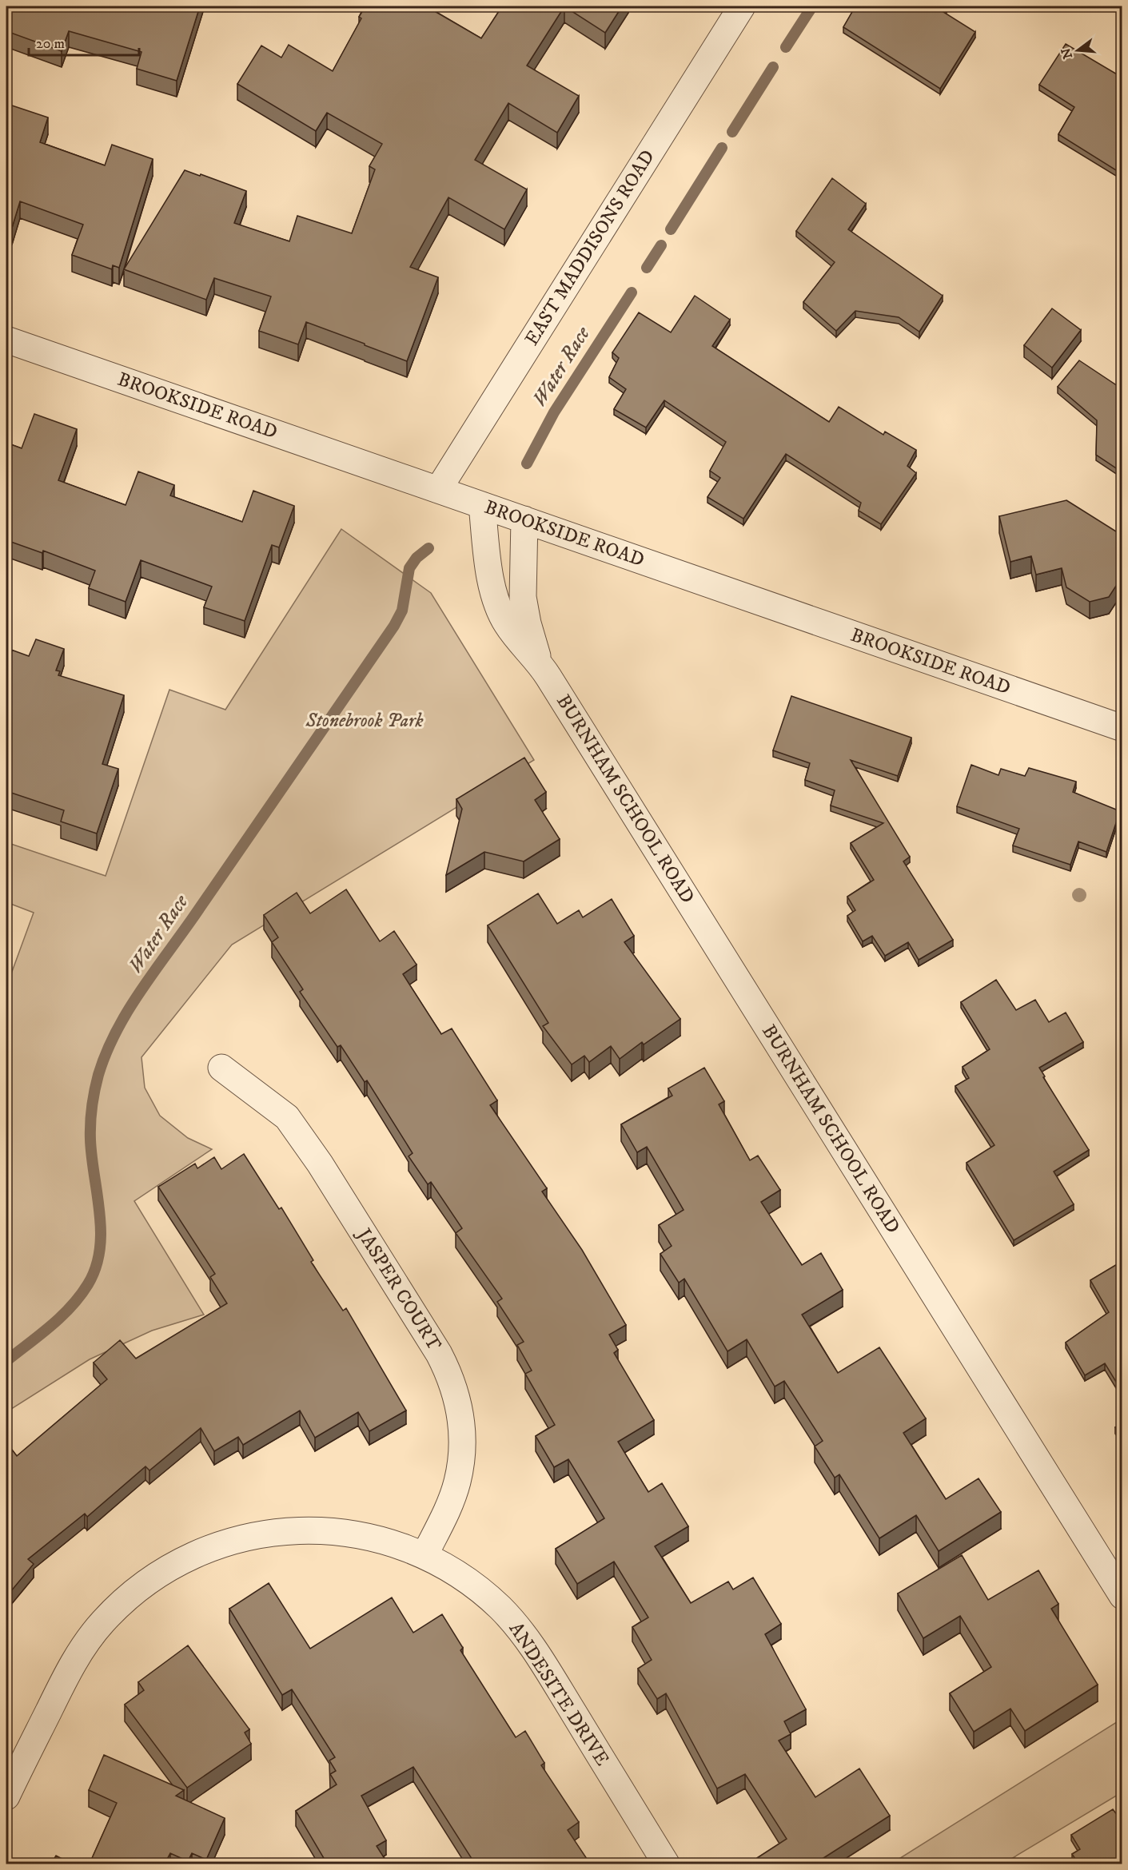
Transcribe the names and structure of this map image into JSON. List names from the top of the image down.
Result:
{
  "streets": {
    "street": [
      "EAST MADDISONS ROAD",
      "BROOKSIDE ROAD",
      "BURNHAM SCHOOL ROAD",
      "JASPER COURT",
      "ANDESITE DRIVE"
    ]
  },
  "crossings": [
    ["EAST MADDISONS ROAD", "BROOKSIDE ROAD"],
    ["BROOKSIDE ROAD", "BURNHAM SCHOOL ROAD"],
    ["JASPER COURT", "ANDESITE DRIVE"]
  ],
  "water": ["Water Race"],
  "parks": ["Stonebrook Park"],
  "scale_bar": "20 m",
  "north": "left"
}
